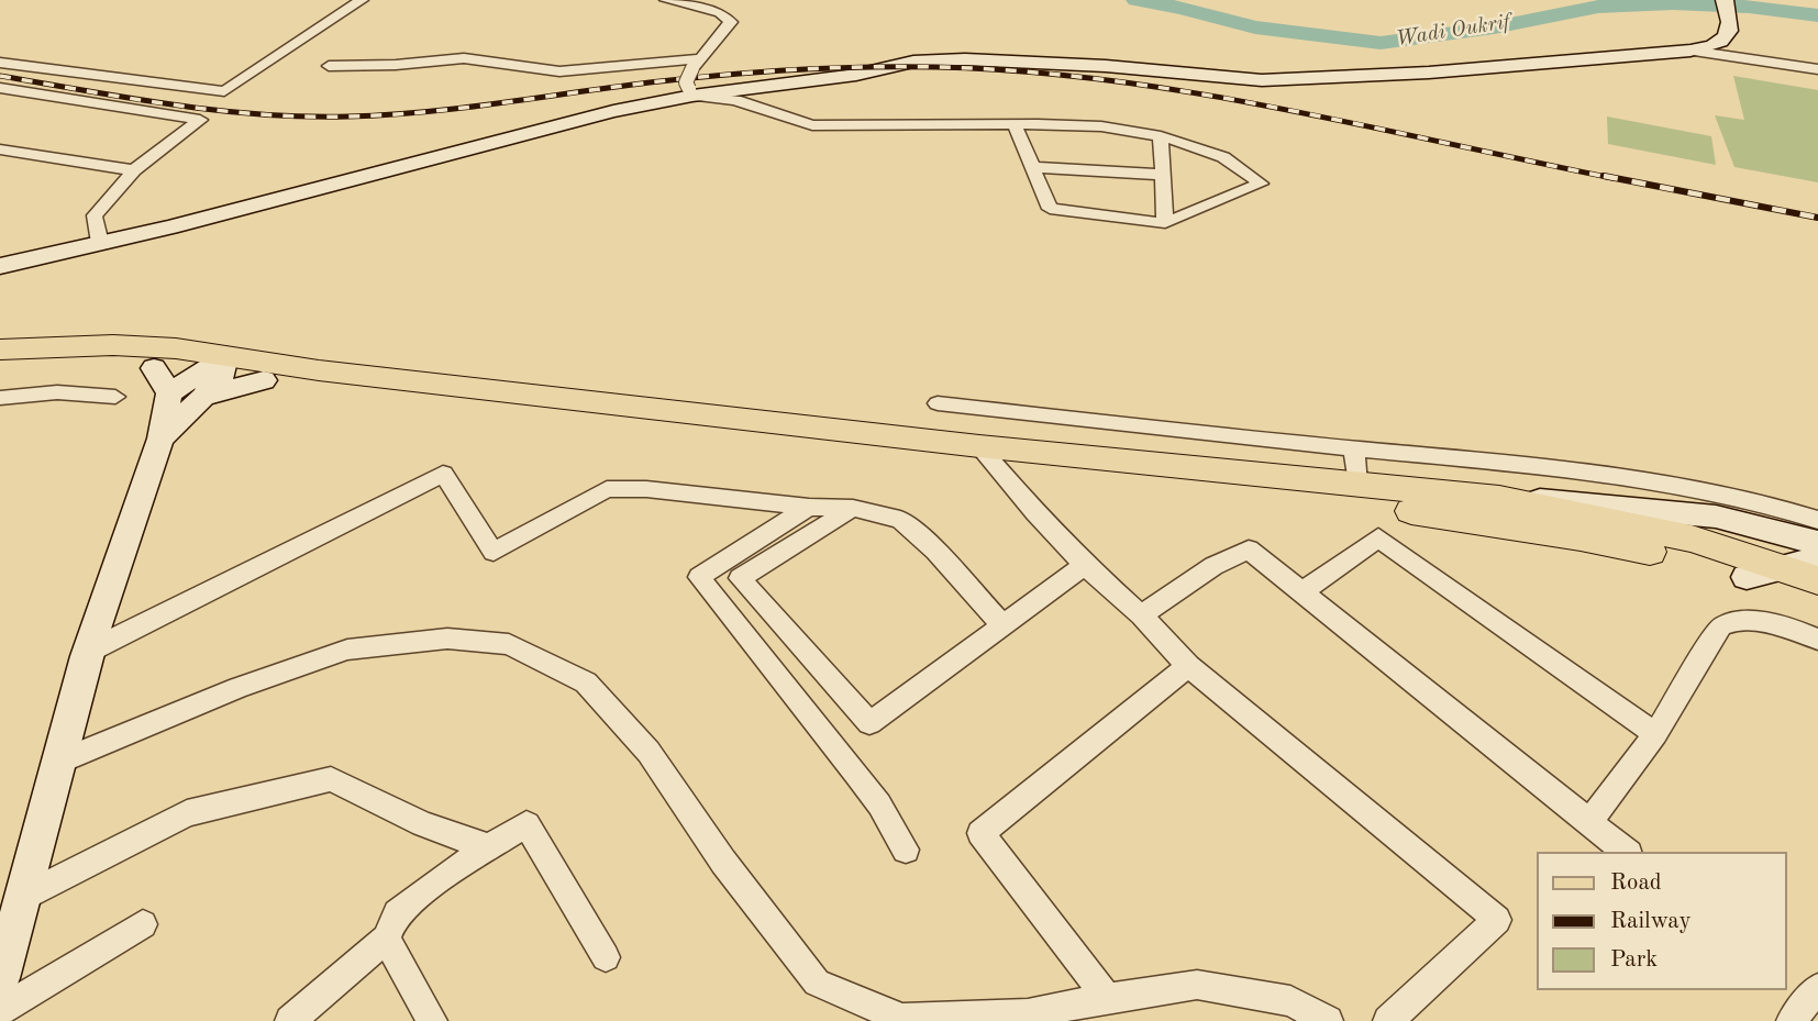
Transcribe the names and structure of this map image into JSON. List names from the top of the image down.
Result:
{
  "water": ["Wadi Oukrif"],
  "legend": ["Road", "Railway", "Park"]
}
